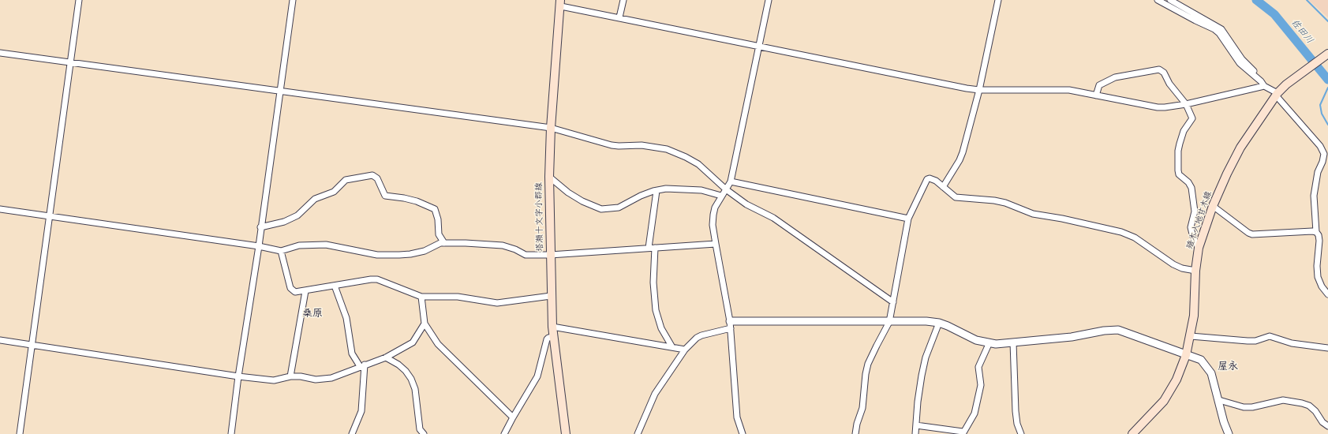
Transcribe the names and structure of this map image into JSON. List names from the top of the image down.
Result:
{
  "streets": {
    "main road": ["塔瀬十文字小郡線", "殖木入地甘木線"]
  },
  "districts": ["桑原", "屋永"],
  "water": ["佐田川"]
}
